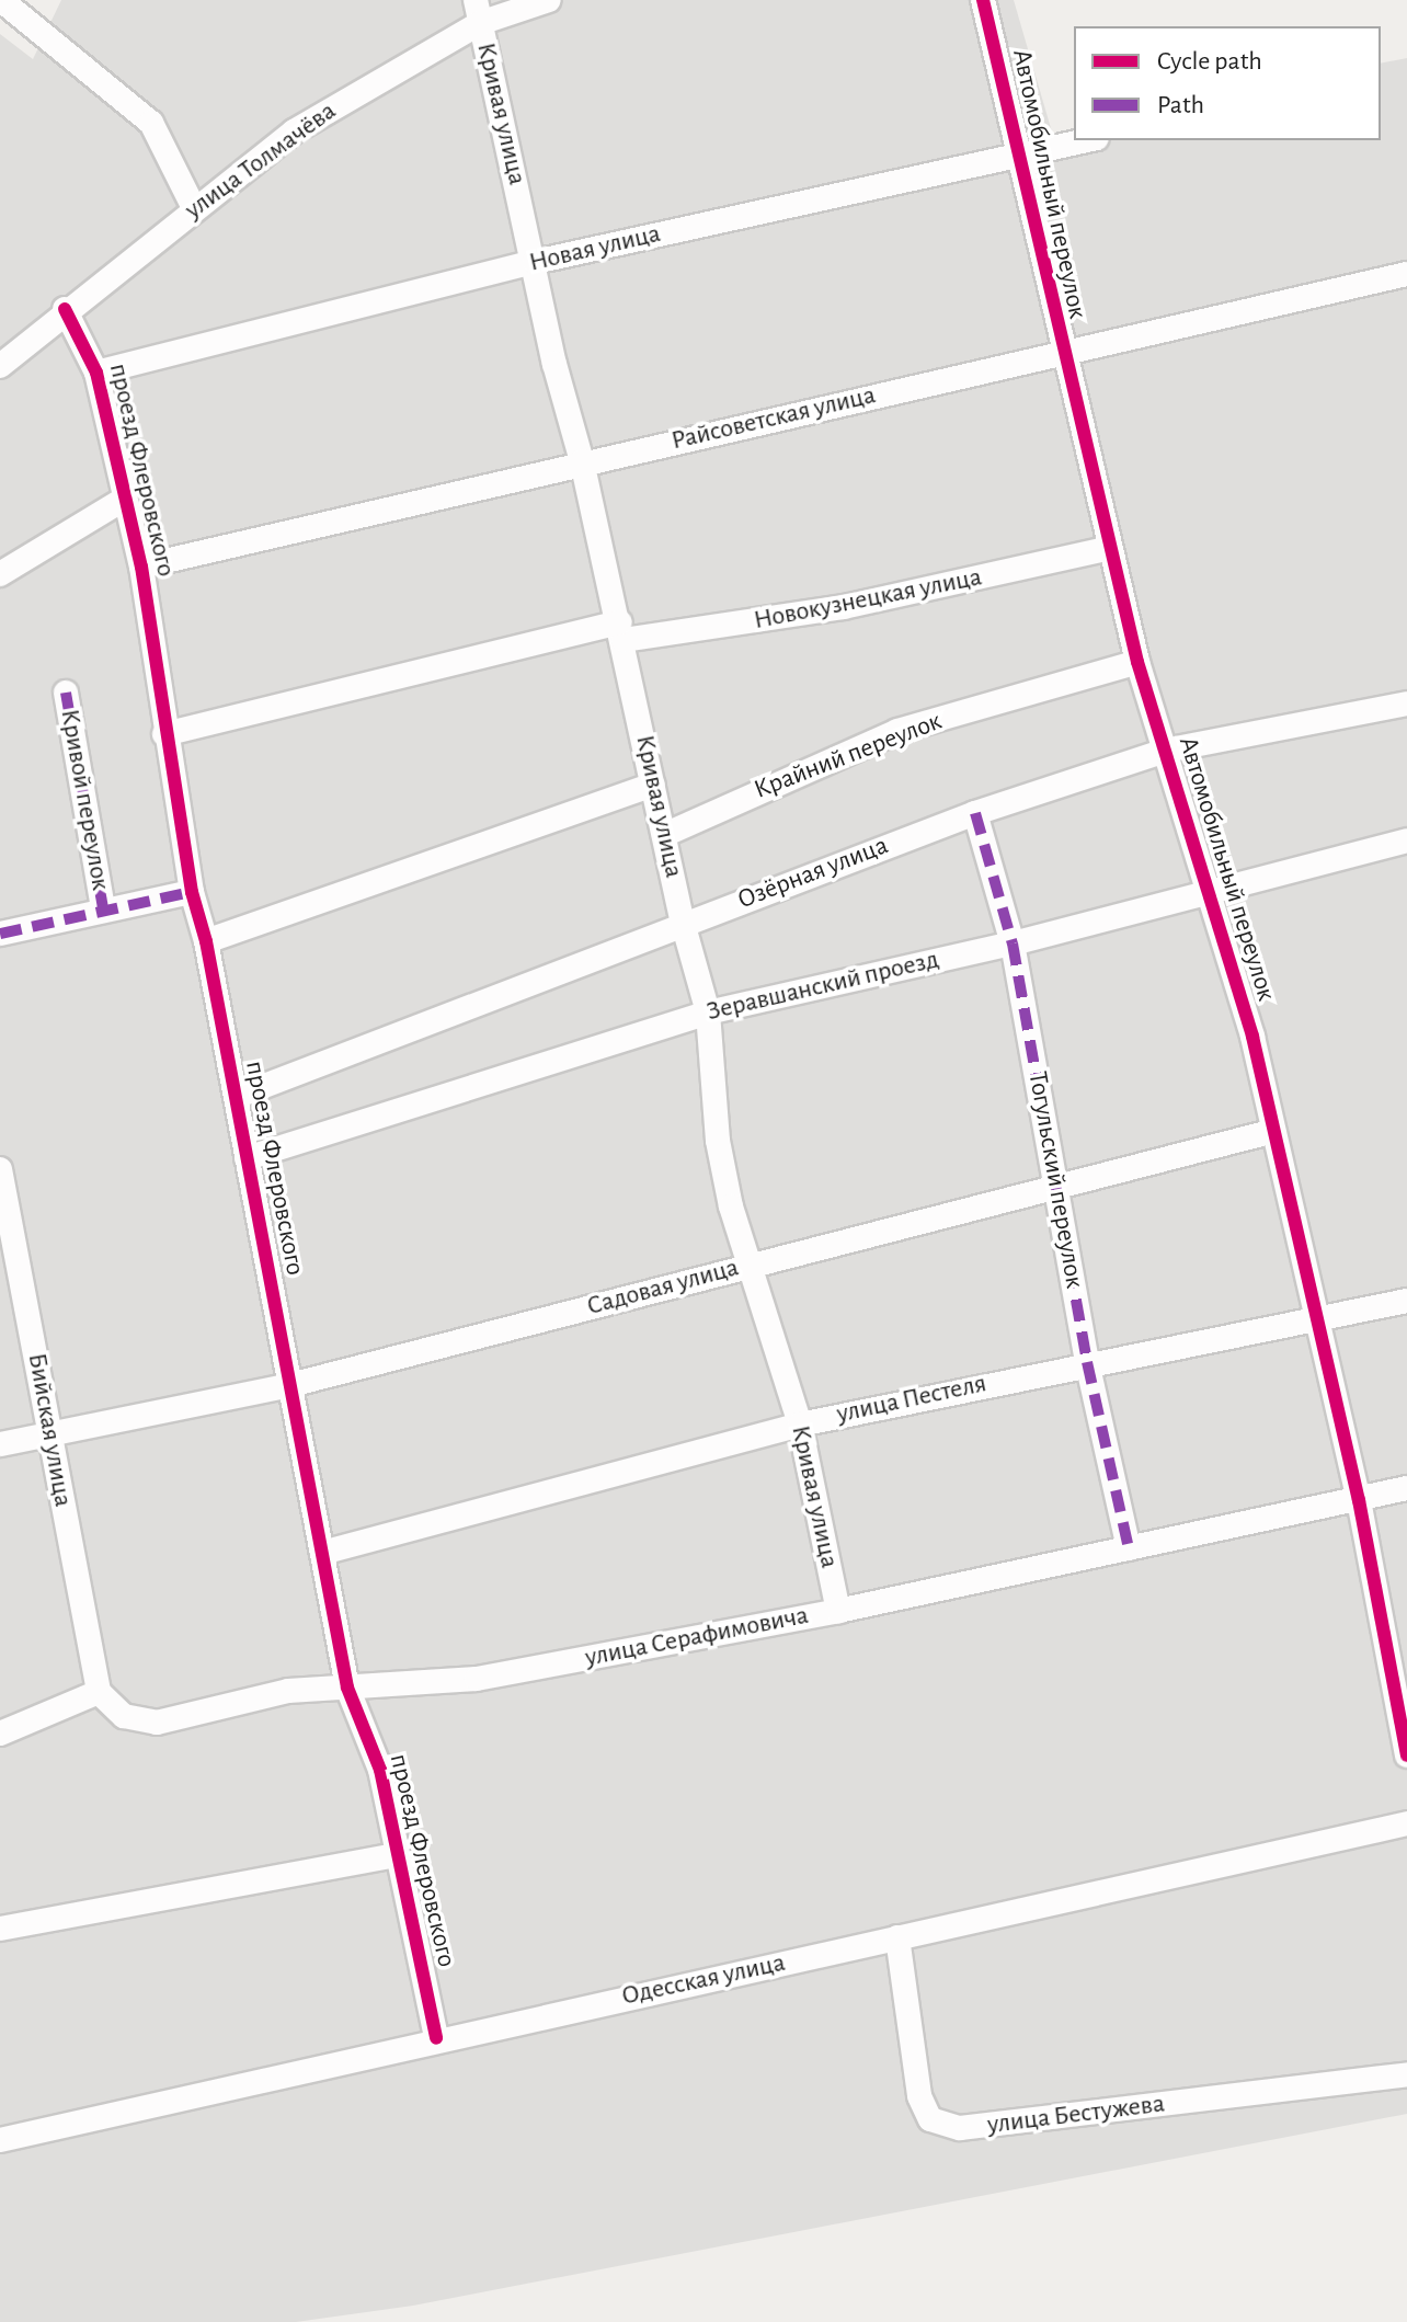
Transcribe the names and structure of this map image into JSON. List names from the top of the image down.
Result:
{
  "streets": {
    "street": [
      "Кривая улица",
      "улица Толмачёва",
      "Автомобильный переулок",
      "Новая улица",
      "Райсоветская улица",
      "проезд Флеровского",
      "Новокузнецкая улица",
      "Крайний переулок",
      "Кривой переулок",
      "Озёрная улица",
      "Зеравшанский проезд",
      "Тогульский переулок",
      "Садовая улица",
      "улица Пестеля",
      "Бийская улица",
      "улица Серафимовича",
      "Одесская улица",
      "улица Бестужева"
    ]
  },
  "crossings": [
    ["Кривая улица", "улица Толмачёва"],
    ["Кривая улица", "Новая улица"],
    ["Кривая улица", "Райсоветская улица"],
    ["Кривая улица", "Новокузнецкая улица"],
    ["Кривая улица", "Крайний переулок"],
    ["Кривая улица", "Озёрная улица"],
    ["Кривая улица", "Зеравшанский проезд"],
    ["Кривая улица", "Садовая улица"],
    ["Кривая улица", "улица Пестеля"],
    ["Кривая улица", "улица Серафимовича"],
    ["улица Толмачёва", "проезд Флеровского"],
    ["Автомобильный переулок", "Новая улица"],
    ["Автомобильный переулок", "Райсоветская улица"],
    ["Автомобильный переулок", "Новокузнецкая улица"],
    ["Автомобильный переулок", "Крайний переулок"],
    ["Автомобильный переулок", "Озёрная улица"],
    ["Автомобильный переулок", "Зеравшанский проезд"],
    ["Автомобильный переулок", "Садовая улица"],
    ["Автомобильный переулок", "улица Пестеля"],
    ["Автомобильный переулок", "улица Серафимовича"],
    ["Новая улица", "проезд Флеровского"],
    ["Райсоветская улица", "проезд Флеровского"],
    ["проезд Флеровского", "Новокузнецкая улица"],
    ["проезд Флеровского", "Озёрная улица"],
    ["проезд Флеровского", "Зеравшанский проезд"],
    ["проезд Флеровского", "Садовая улица"],
    ["проезд Флеровского", "улица Пестеля"],
    ["проезд Флеровского", "улица Серафимовича"],
    ["проезд Флеровского", "Одесская улица"],
    ["Озёрная улица", "Тогульский переулок"],
    ["Зеравшанский проезд", "Тогульский переулок"],
    ["Тогульский переулок", "Садовая улица"],
    ["Тогульский переулок", "улица Пестеля"],
    ["Тогульский переулок", "улица Серафимовича"],
    ["Садовая улица", "Бийская улица"],
    ["Бийская улица", "улица Серафимовича"],
    ["Одесская улица", "улица Бестужева"]
  ],
  "legend": ["Cycle path", "Path"]
}
